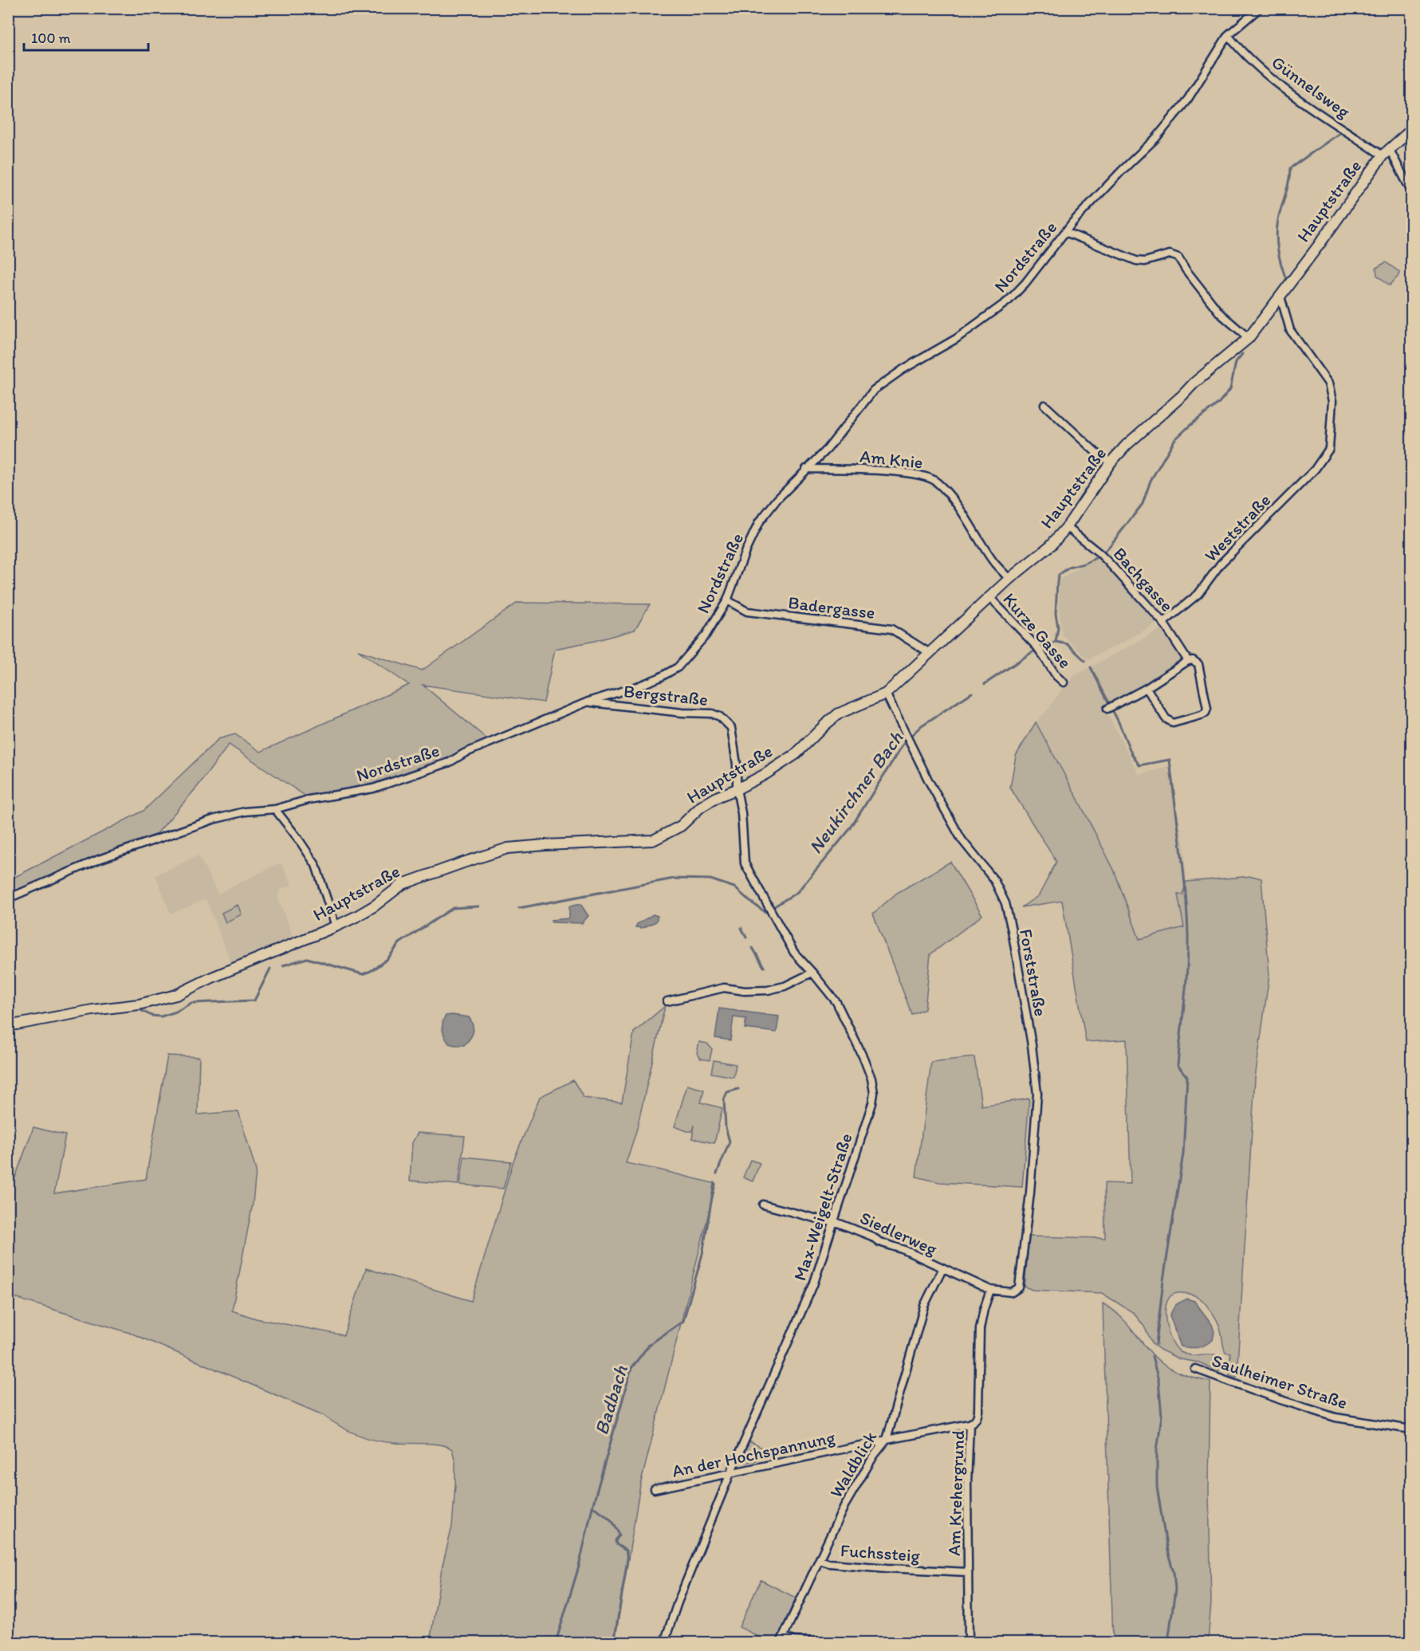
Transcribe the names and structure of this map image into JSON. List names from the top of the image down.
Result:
{
  "streets": {
    "street": [
      "Günnelsweg",
      "Hauptstraße",
      "Nordstraße",
      "Am Knie",
      "Weststraße",
      "Bachgasse",
      "Badergasse",
      "Kurze Gasse",
      "Bergstraße",
      "Forststraße",
      "Max-Weigelt-Straße",
      "Siedlerweg",
      "Saulheimer Straße",
      "An der Hochspannung",
      "Waldblick",
      "Am Krehergrund",
      "Fuchssteig"
    ]
  },
  "crossings": [
    ["Günnelsweg", "Hauptstraße"],
    ["Günnelsweg", "Nordstraße"],
    ["Hauptstraße", "Am Knie"],
    ["Hauptstraße", "Weststraße"],
    ["Hauptstraße", "Bachgasse"],
    ["Hauptstraße", "Badergasse"],
    ["Hauptstraße", "Kurze Gasse"],
    ["Hauptstraße", "Bergstraße"],
    ["Hauptstraße", "Forststraße"],
    ["Hauptstraße", "Max-Weigelt-Straße"],
    ["Nordstraße", "Am Knie"],
    ["Nordstraße", "Badergasse"],
    ["Nordstraße", "Bergstraße"],
    ["Weststraße", "Bachgasse"],
    ["Bergstraße", "Max-Weigelt-Straße"],
    ["Forststraße", "Siedlerweg"],
    ["Max-Weigelt-Straße", "Siedlerweg"],
    ["Max-Weigelt-Straße", "An der Hochspannung"],
    ["Siedlerweg", "Waldblick"],
    ["Siedlerweg", "Am Krehergrund"],
    ["An der Hochspannung", "Waldblick"],
    ["An der Hochspannung", "Am Krehergrund"],
    ["Waldblick", "Fuchssteig"],
    ["Am Krehergrund", "Fuchssteig"]
  ],
  "water": ["Neukirchner Bach", "Badbach"],
  "scale_bar": "100 m"
}
